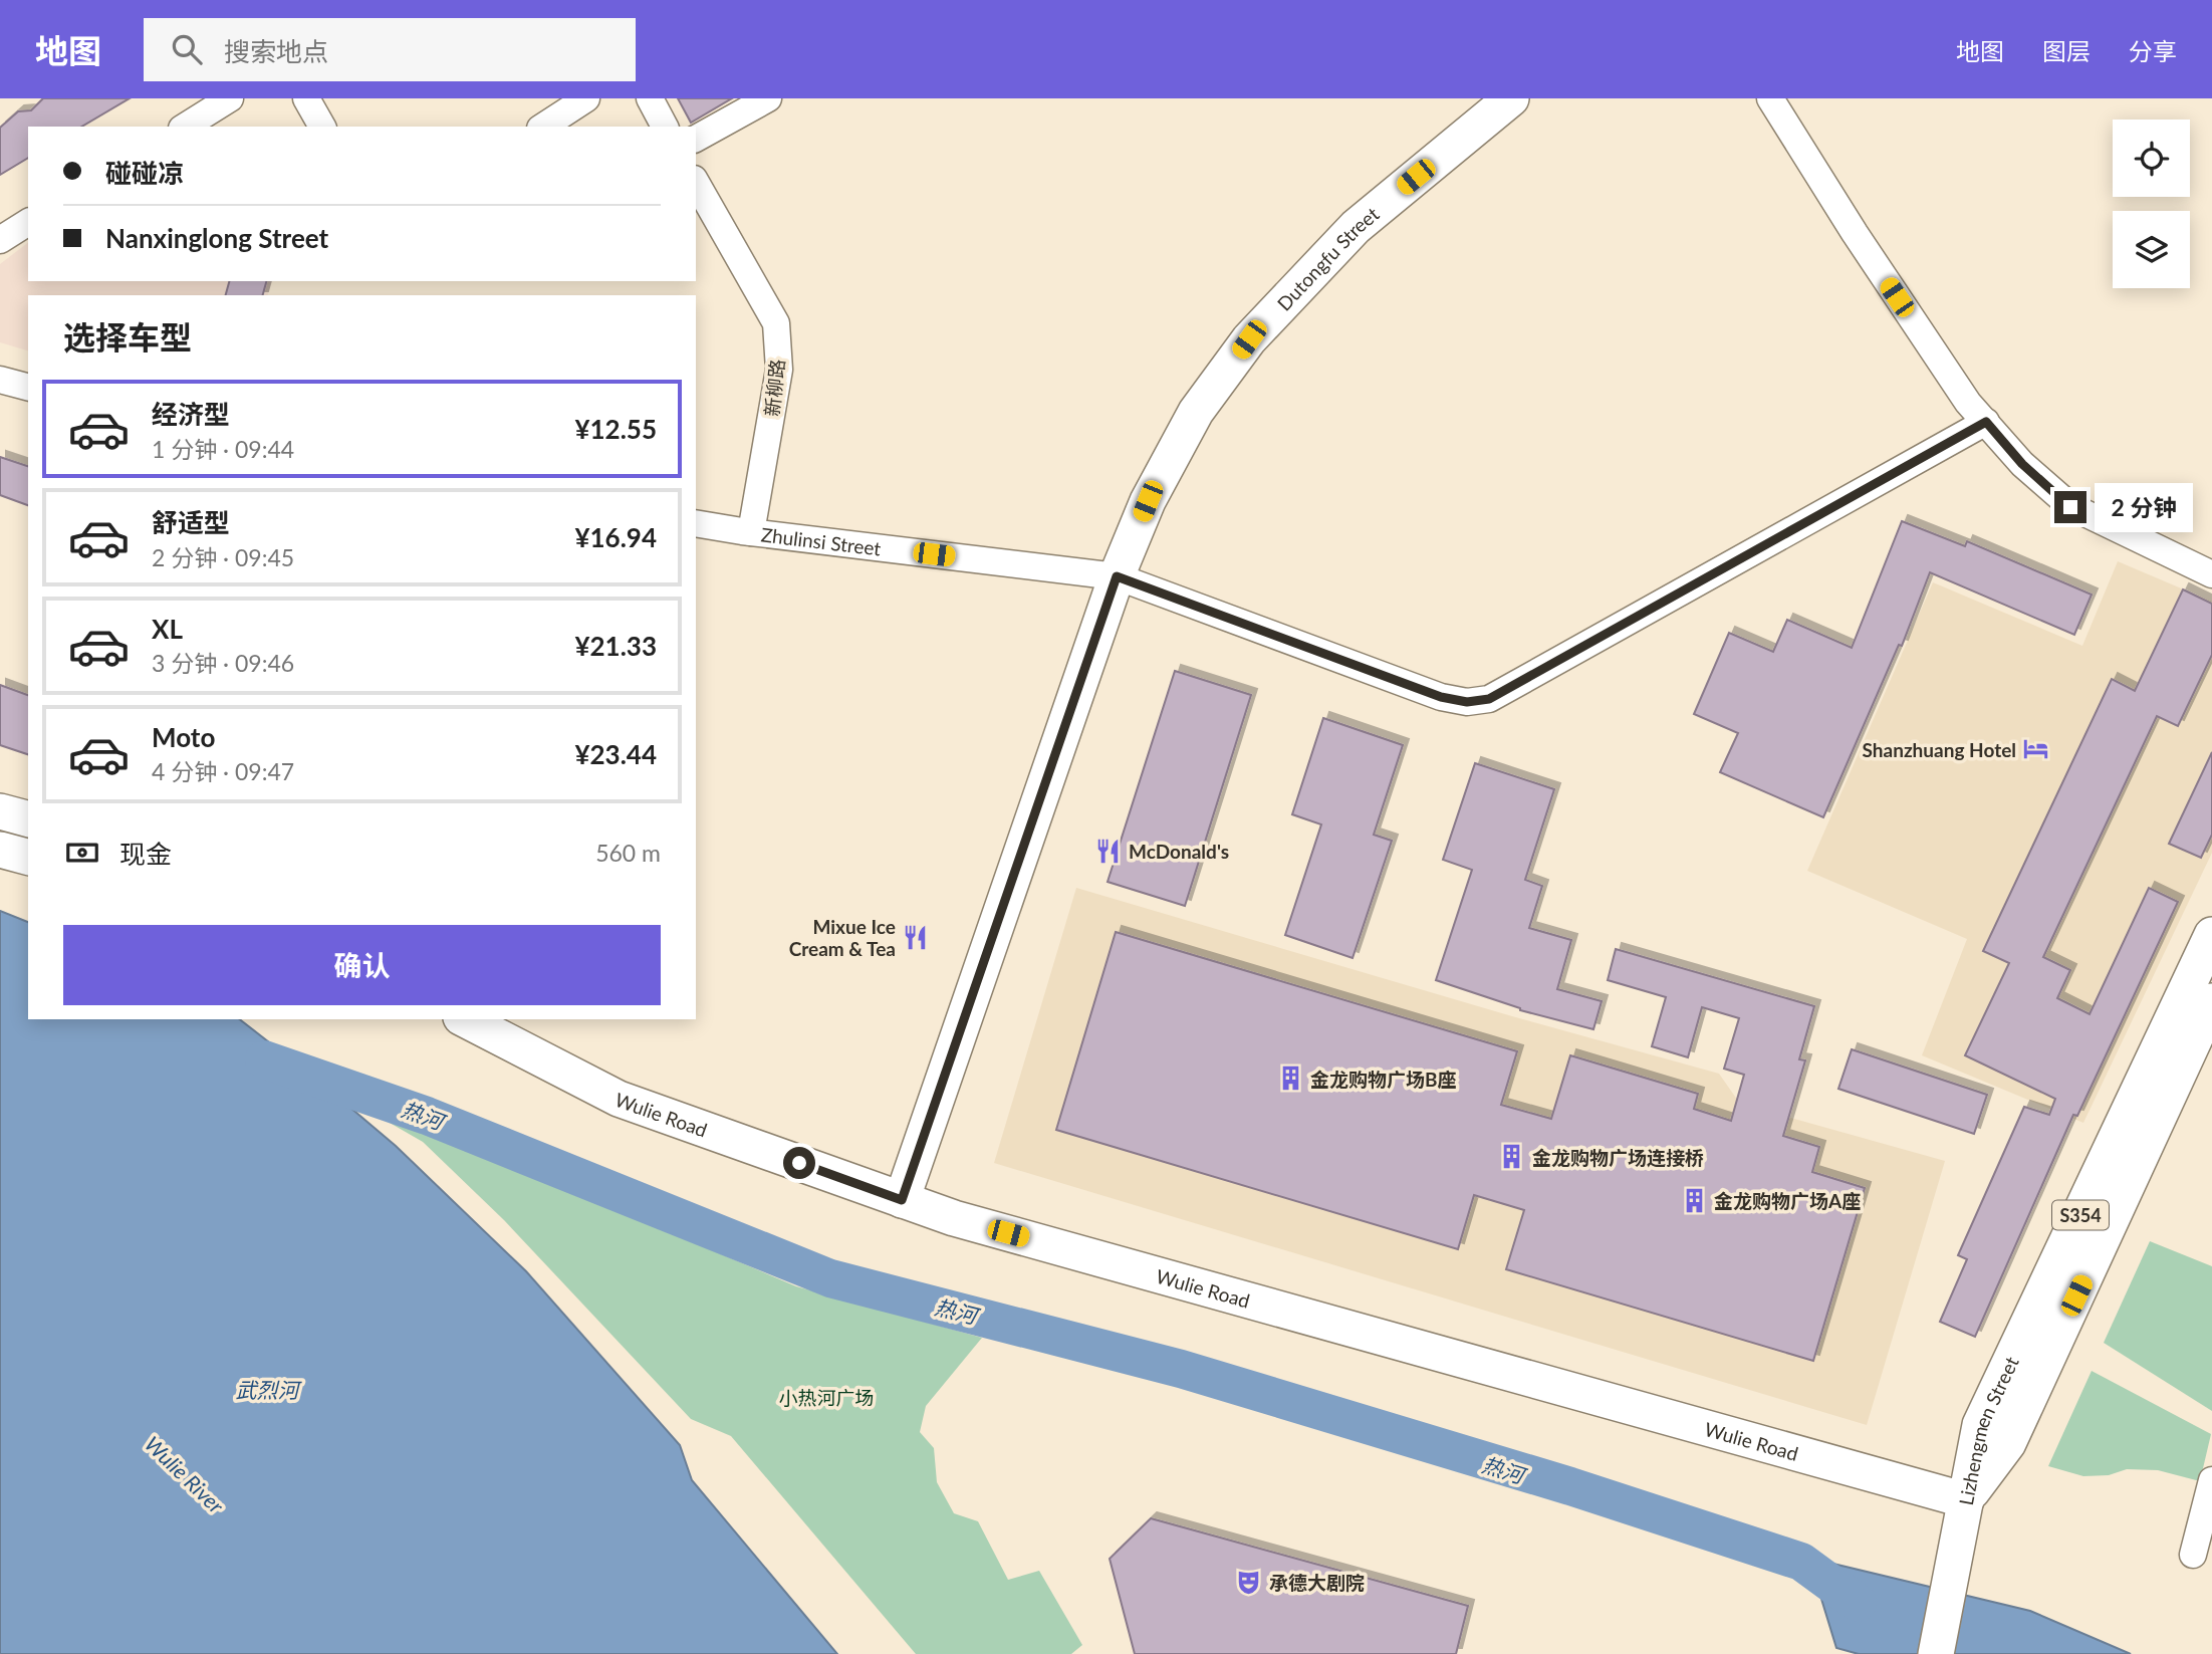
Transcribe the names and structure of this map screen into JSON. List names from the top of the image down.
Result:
{
  "streets": {
    "main road": [
      "Dutongfu Street",
      "Wulie Road",
      "S354",
      "Lizhengmen Street"
    ],
    "street": ["新柳路", "Zhulinsi Street"]
  },
  "crossings": [
    ["Dutongfu Street", "Zhulinsi Street"],
    ["Dutongfu Street", "Wulie Road"],
    ["新柳路", "Zhulinsi Street"],
    ["Wulie Road", "Lizhengmen Street"]
  ],
  "water": ["热河", "武烈河", "Wulie River"],
  "parks": ["小热河广场"],
  "places": {
    "hotel": ["Shanzhuang Hotel"],
    "restaurant": ["McDonald's", "Mixue Ice Cream & Tea"],
    "building": ["金龙购物广场B座", "金龙购物广场连接桥", "金龙购物广场A座"],
    "theatre": ["承德大剧院"]
  },
  "page": {
    "header": "地图",
    "search": "搜索地点",
    "nav": ["地图", "图层", "分享"],
    "banner": ["碰碰凉", "Nanxinglong Street"],
    "heading": "选择车型",
    "list": [
      {
        "name": "经济型",
        "note": "1 分钟 · 09:44",
        "value": "¥12.55"
      },
      {
        "name": "舒适型",
        "note": "2 分钟 · 09:45",
        "value": "¥16.94"
      },
      {
        "name": "XL",
        "note": "3 分钟 · 09:46",
        "value": "¥21.33"
      },
      {
        "name": "Moto",
        "note": "4 分钟 · 09:47",
        "value": "¥23.44"
      }
    ],
    "bubble": "2 分钟",
    "pay": ["现金", "560 m"],
    "buttons": "确认"
  }
}
